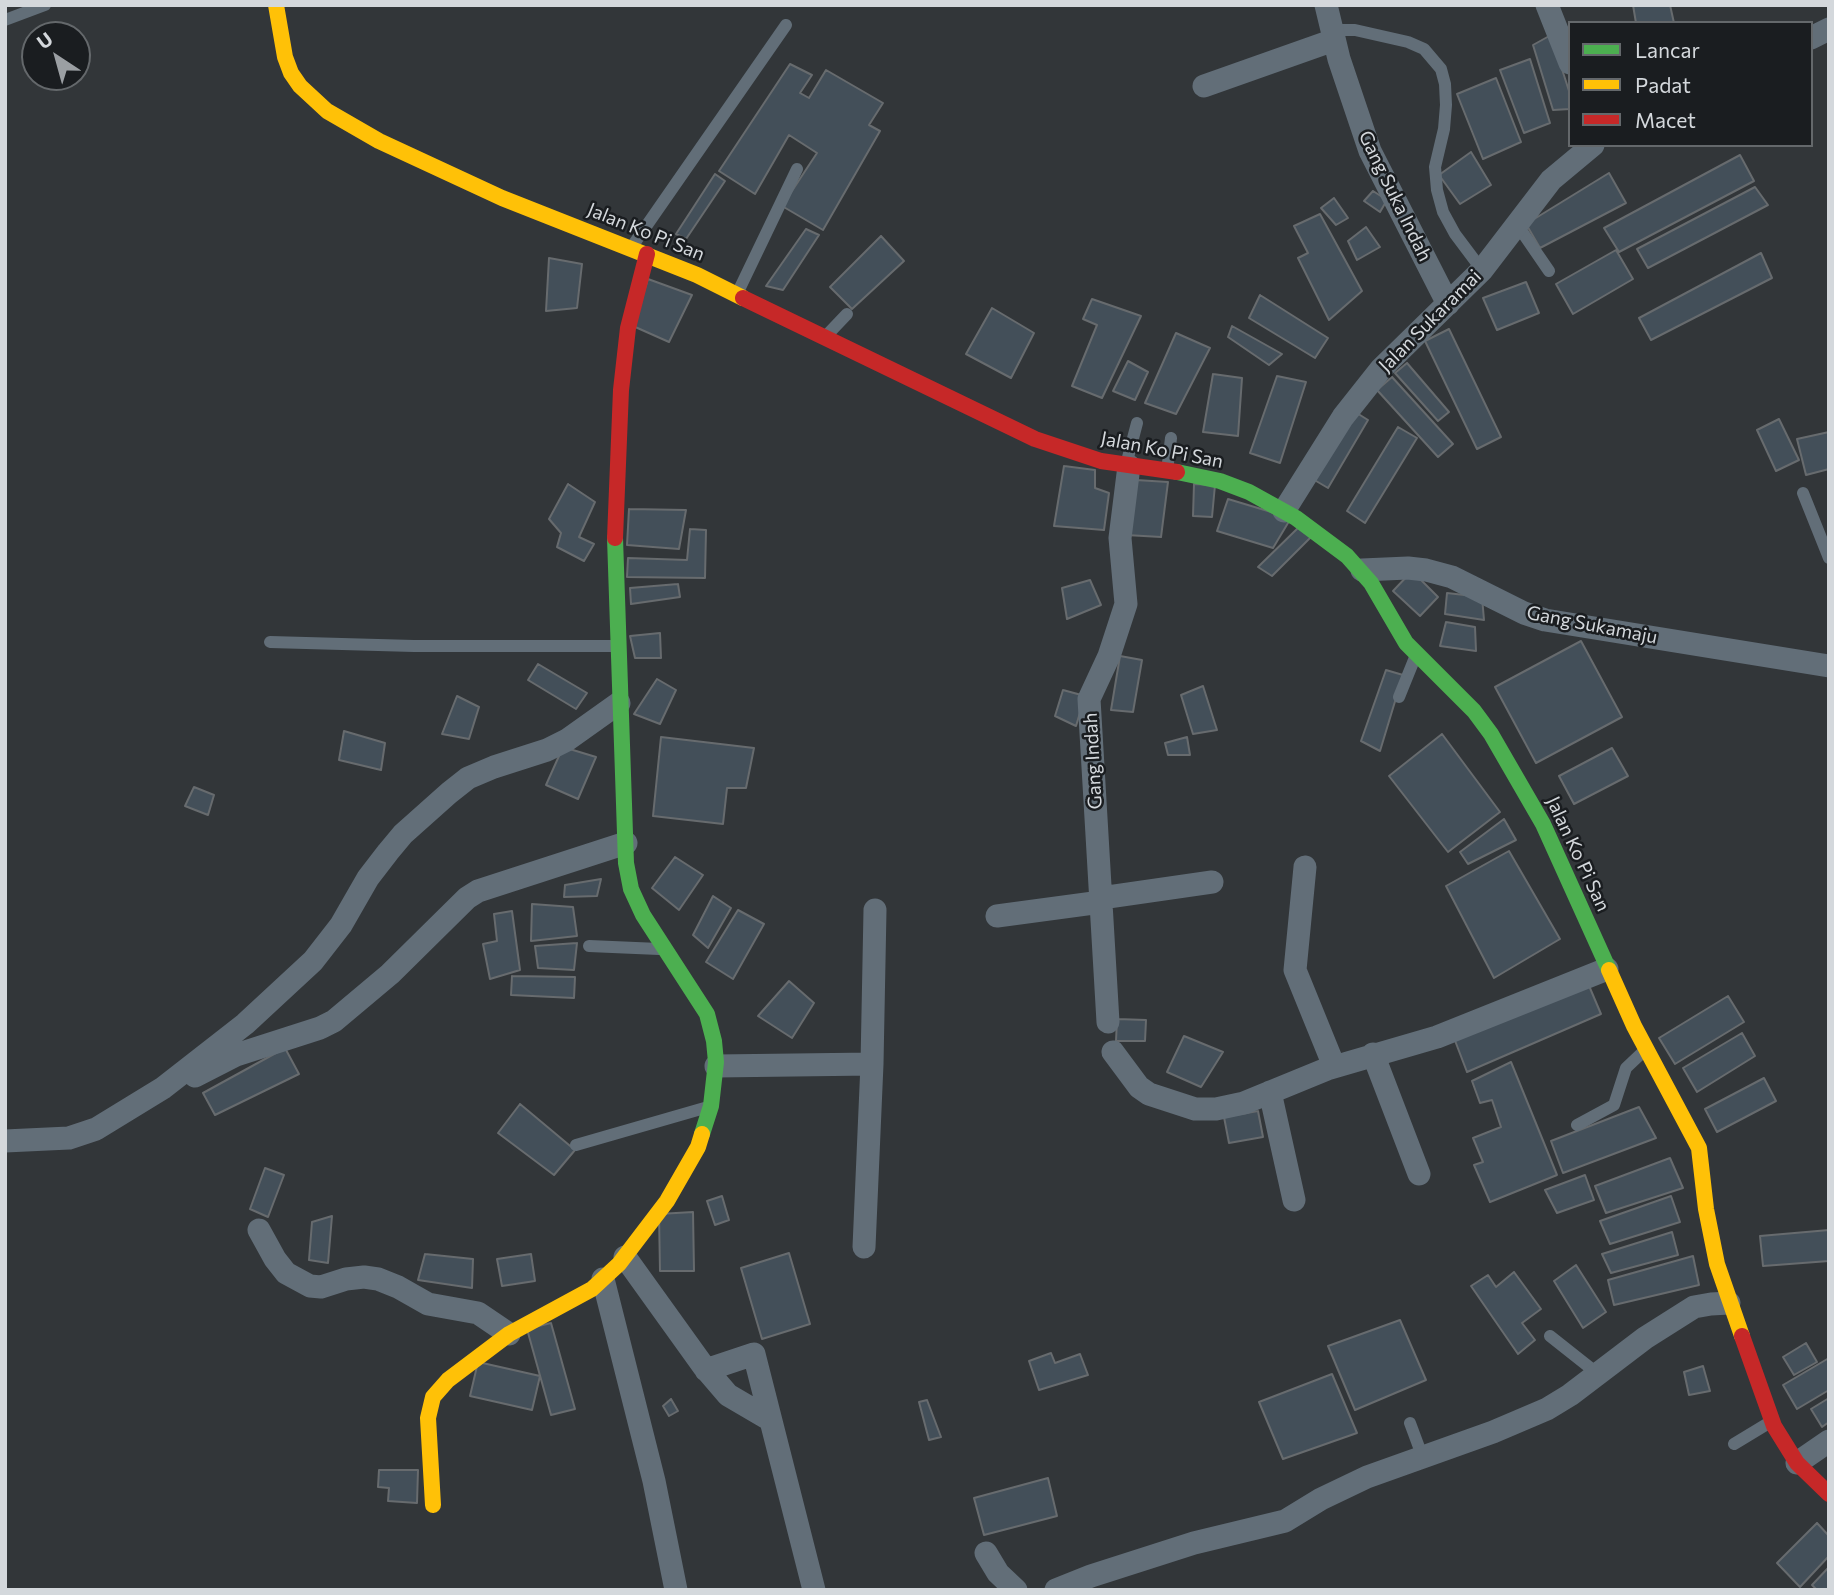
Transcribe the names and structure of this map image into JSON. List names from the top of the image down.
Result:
{
  "streets": {
    "street": [
      "Gang Suka Indah",
      "Jalan Ko Pi San",
      "Jalan Sukaramai",
      "Gang Sukamaju",
      "Gang Indah"
    ]
  },
  "crossings": [
    ["Gang Suka Indah", "Jalan Sukaramai"],
    ["Jalan Ko Pi San", "Jalan Sukaramai"],
    ["Jalan Ko Pi San", "Gang Sukamaju"],
    ["Jalan Ko Pi San", "Gang Indah"]
  ],
  "legend": ["Lancar", "Padat", "Macet"],
  "north": "top left"
}
